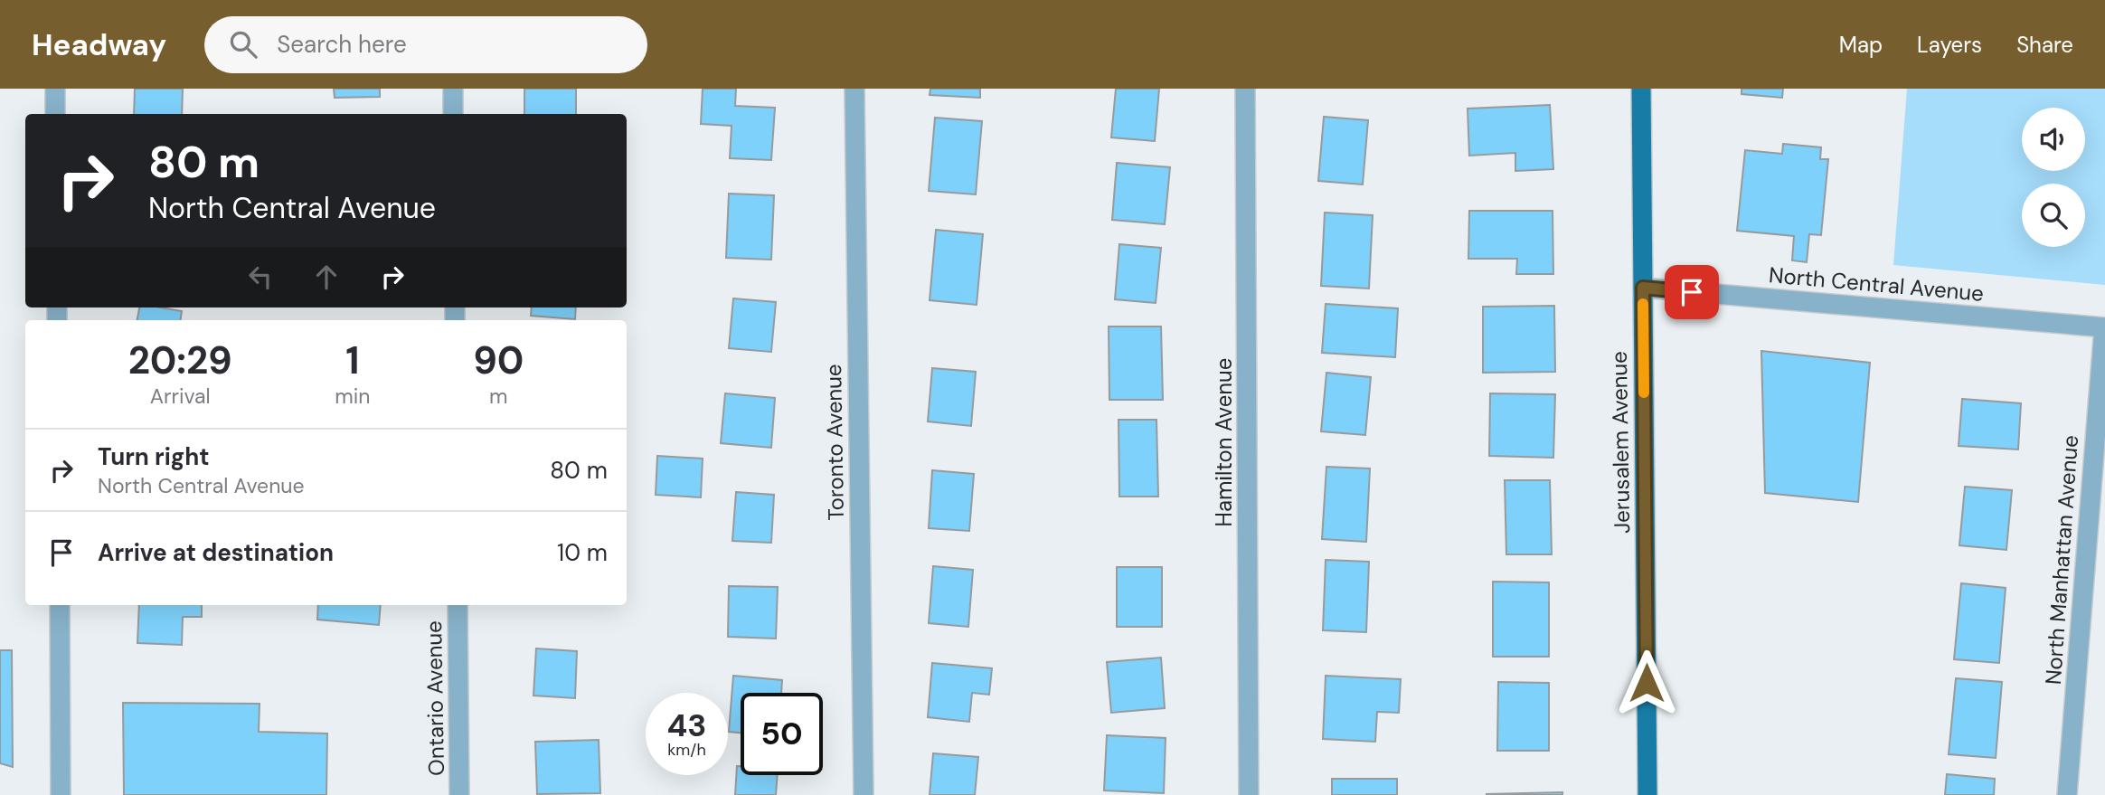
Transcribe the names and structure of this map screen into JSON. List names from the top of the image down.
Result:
{
  "streets": {
    "main road": ["Jerusalem Avenue"],
    "street": [
      "North Central Avenue",
      "Toronto Avenue",
      "Hamilton Avenue",
      "North Manhattan Avenue",
      "Ontario Avenue"
    ]
  },
  "crossings": [
    ["North Central Avenue", "Jerusalem Avenue"],
    ["North Central Avenue", "North Manhattan Avenue"]
  ],
  "page": {
    "header": "Headway",
    "search": "Search here",
    "nav": ["Map", "Layers", "Share"],
    "turn": ["80 m", "North Central Avenue"],
    "eta": [
      "20:29",
      "Arrival",
      "1",
      "min",
      "90",
      "m"
    ],
    "list": [
      {
        "name": "Turn right",
        "note": "North Central Avenue",
        "value": "80 m"
      },
      {
        "name": "Arrive at destination",
        "value": "10 m"
      }
    ],
    "speed": "43 km/h",
    "limit": "50"
  }
}
